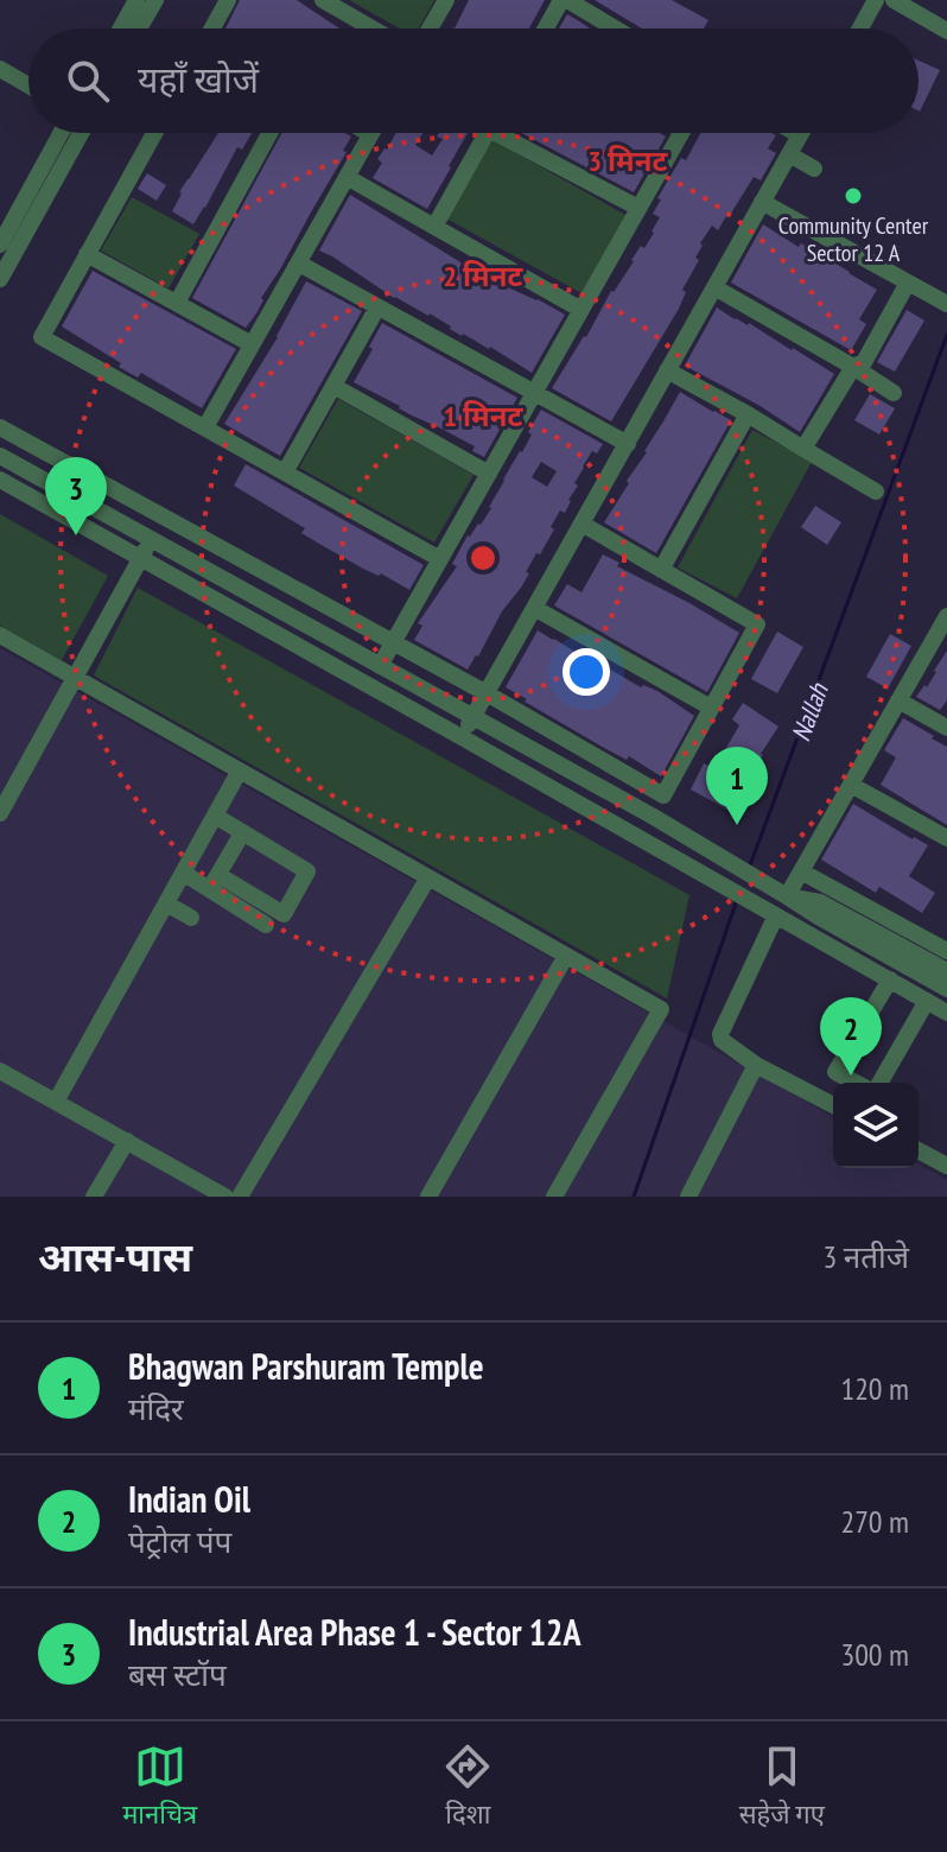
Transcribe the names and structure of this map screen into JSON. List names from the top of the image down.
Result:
{
  "water": ["Nallah"],
  "places": ["Community Center Sector 12 A"],
  "page": {
    "search": "यहाँ खोजें",
    "pins": ["3", "1", "2"],
    "heading": ["आस-पास", "3 नतीजे"],
    "list": [
      {
        "mark": "1",
        "name": "Bhagwan Parshuram Temple",
        "note": "मंदिर",
        "value": "120 m"
      },
      {
        "mark": "2",
        "name": "Indian Oil",
        "note": "पेट्रोल पंप",
        "value": "270 m"
      },
      {
        "mark": "3",
        "name": "Industrial Area Phase 1 - Sector 12A",
        "note": "बस स्टॉप",
        "value": "300 m"
      }
    ],
    "nav": ["मानचित्र", "दिशा", "सहेजे गए"]
  },
  "rings": ["3 मिनट", "2 मिनट", "1 मिनट"]
}
